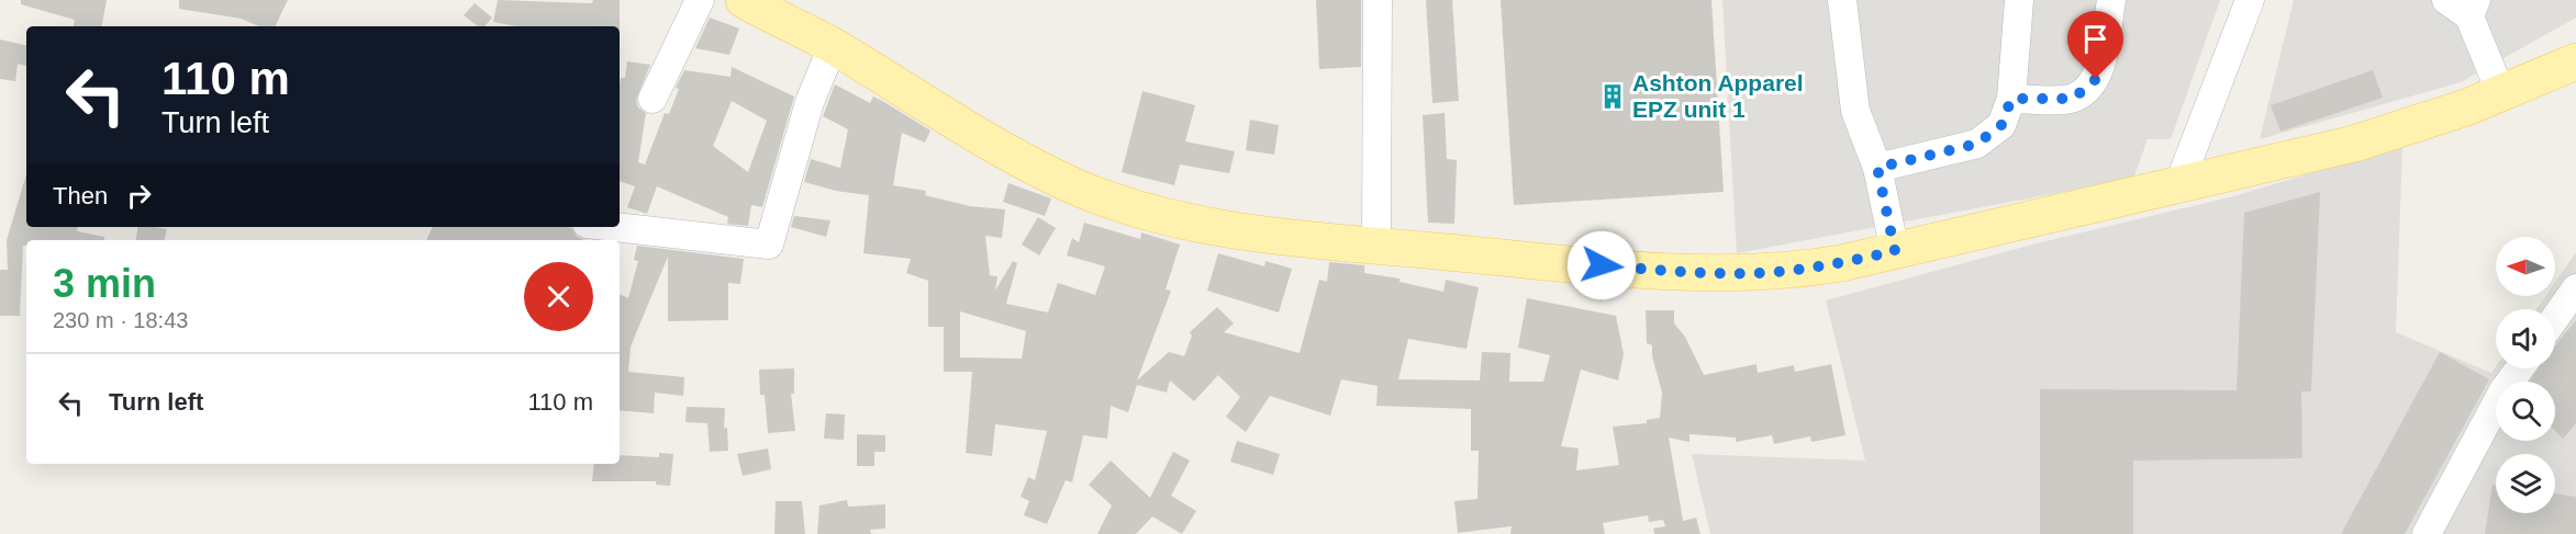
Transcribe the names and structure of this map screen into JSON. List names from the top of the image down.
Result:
{
  "places": {
    "building": ["Ashton Apparel EPZ unit 1"]
  },
  "north": "left",
  "page": {
    "turn": ["110 m", "Turn left"],
    "then": "Then",
    "heading": ["3 min", "230 m · 18:43"],
    "list": [
      {
        "name": "Turn left",
        "value": "110 m"
      }
    ]
  }
}
